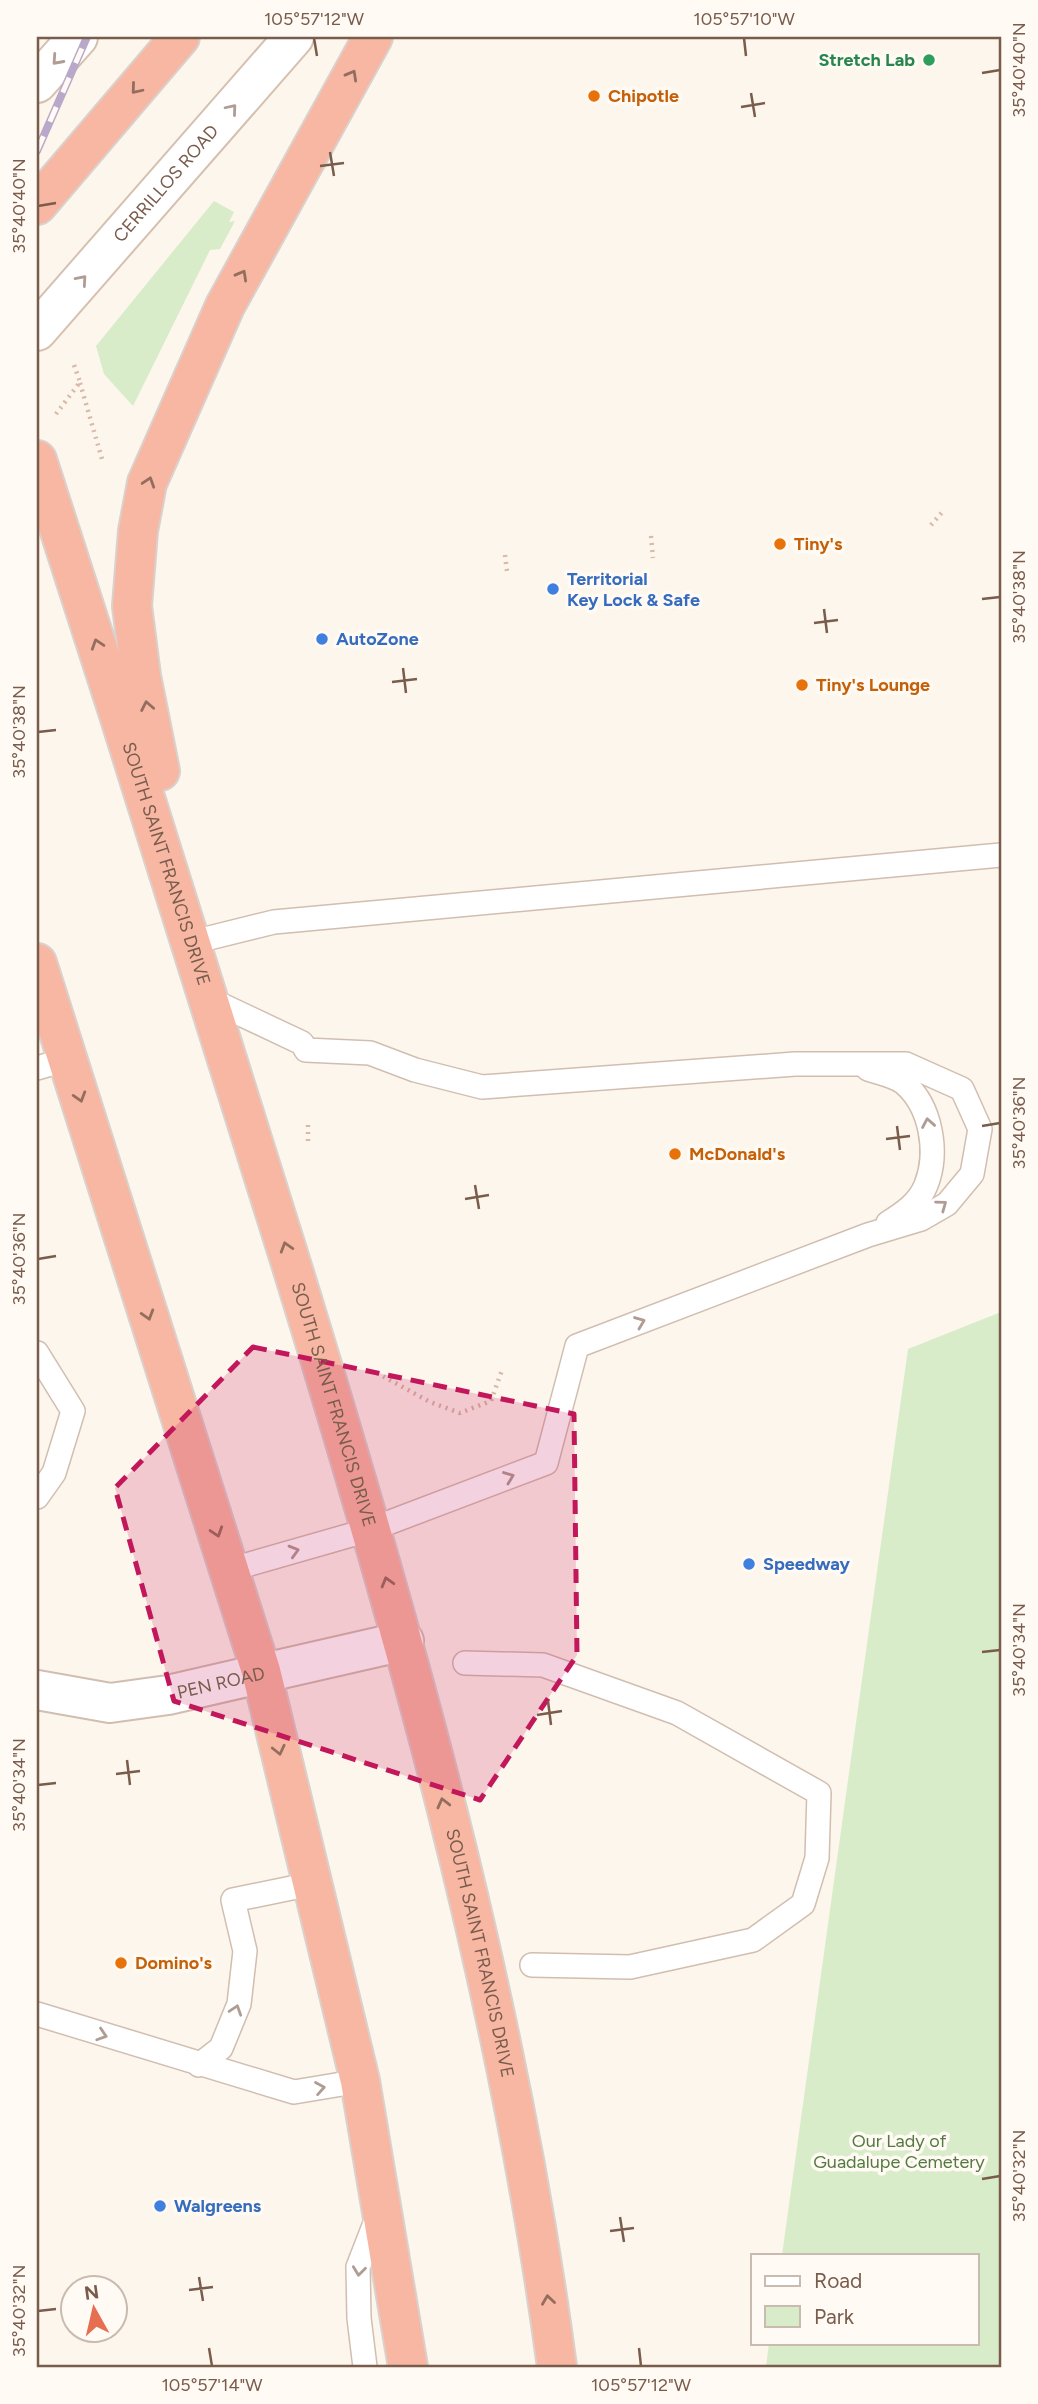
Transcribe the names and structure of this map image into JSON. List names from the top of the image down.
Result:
{
  "streets": {
    "highway": ["SOUTH SAINT FRANCIS DRIVE"],
    "main road": ["CERRILLOS ROAD", "PEN ROAD"]
  },
  "crossings": [
    ["SOUTH SAINT FRANCIS DRIVE", "PEN ROAD"]
  ],
  "one_way": ["CERRILLOS ROAD"],
  "parks": ["Our Lady of Guadalupe Cemetery"],
  "places": [
    "Stretch Lab",
    "Chipotle",
    "Tiny's",
    "Territorial Key Lock & Safe",
    "AutoZone",
    "Tiny's Lounge",
    "McDonald's",
    "Speedway",
    "Domino's",
    "Walgreens"
  ],
  "legend": ["Road", "Park"],
  "north": "top",
  "coordinates": [
    "105°57'12\"W",
    "105°57'10\"W",
    "35°40'40\"N",
    "35°40'38\"N",
    "35°40'36\"N",
    "35°40'34\"N",
    "35°40'32\"N",
    "105°57'14\"W"
  ]
}
